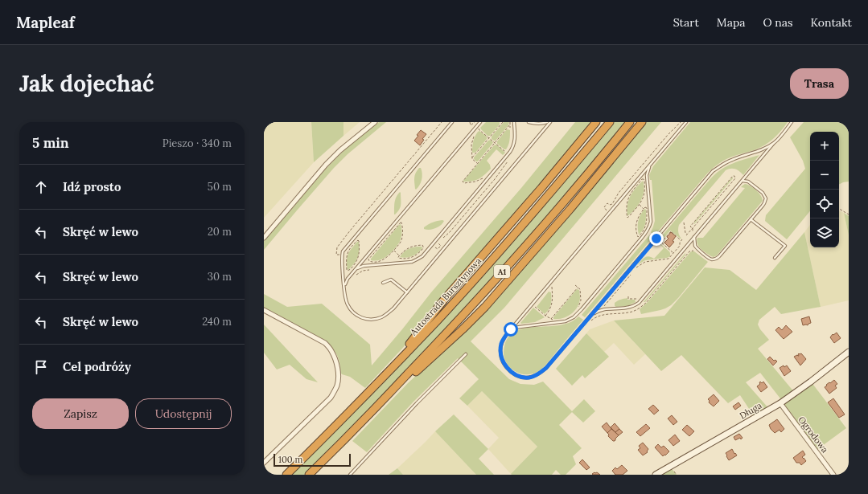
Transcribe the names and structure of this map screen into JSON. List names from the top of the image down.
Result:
{
  "streets": {
    "highway": ["A1", "Autostrada Bursztynowa"],
    "street": ["Długa", "Ogrodowa"]
  },
  "crossings": [
    ["Długa", "Ogrodowa"]
  ],
  "scale_bar": "100 m",
  "page": {
    "header": "Mapleaf",
    "nav": [
      "Start",
      "Mapa",
      "O nas",
      "Kontakt"
    ],
    "buttons": [
      "Trasa",
      ["Zapisz", "Udostępnij"]
    ],
    "title": "Jak dojechać",
    "heading": ["5 min", "Pieszo · 340 m"],
    "map_buttons": ["+", "−"],
    "list": [
      ["Idź prosto", "50 m"],
      ["Skręć w lewo", "20 m"],
      ["Skręć w lewo", "30 m"],
      ["Skręć w lewo", "240 m"],
      "Cel podróży"
    ],
    "scale": "100 m"
  }
}
